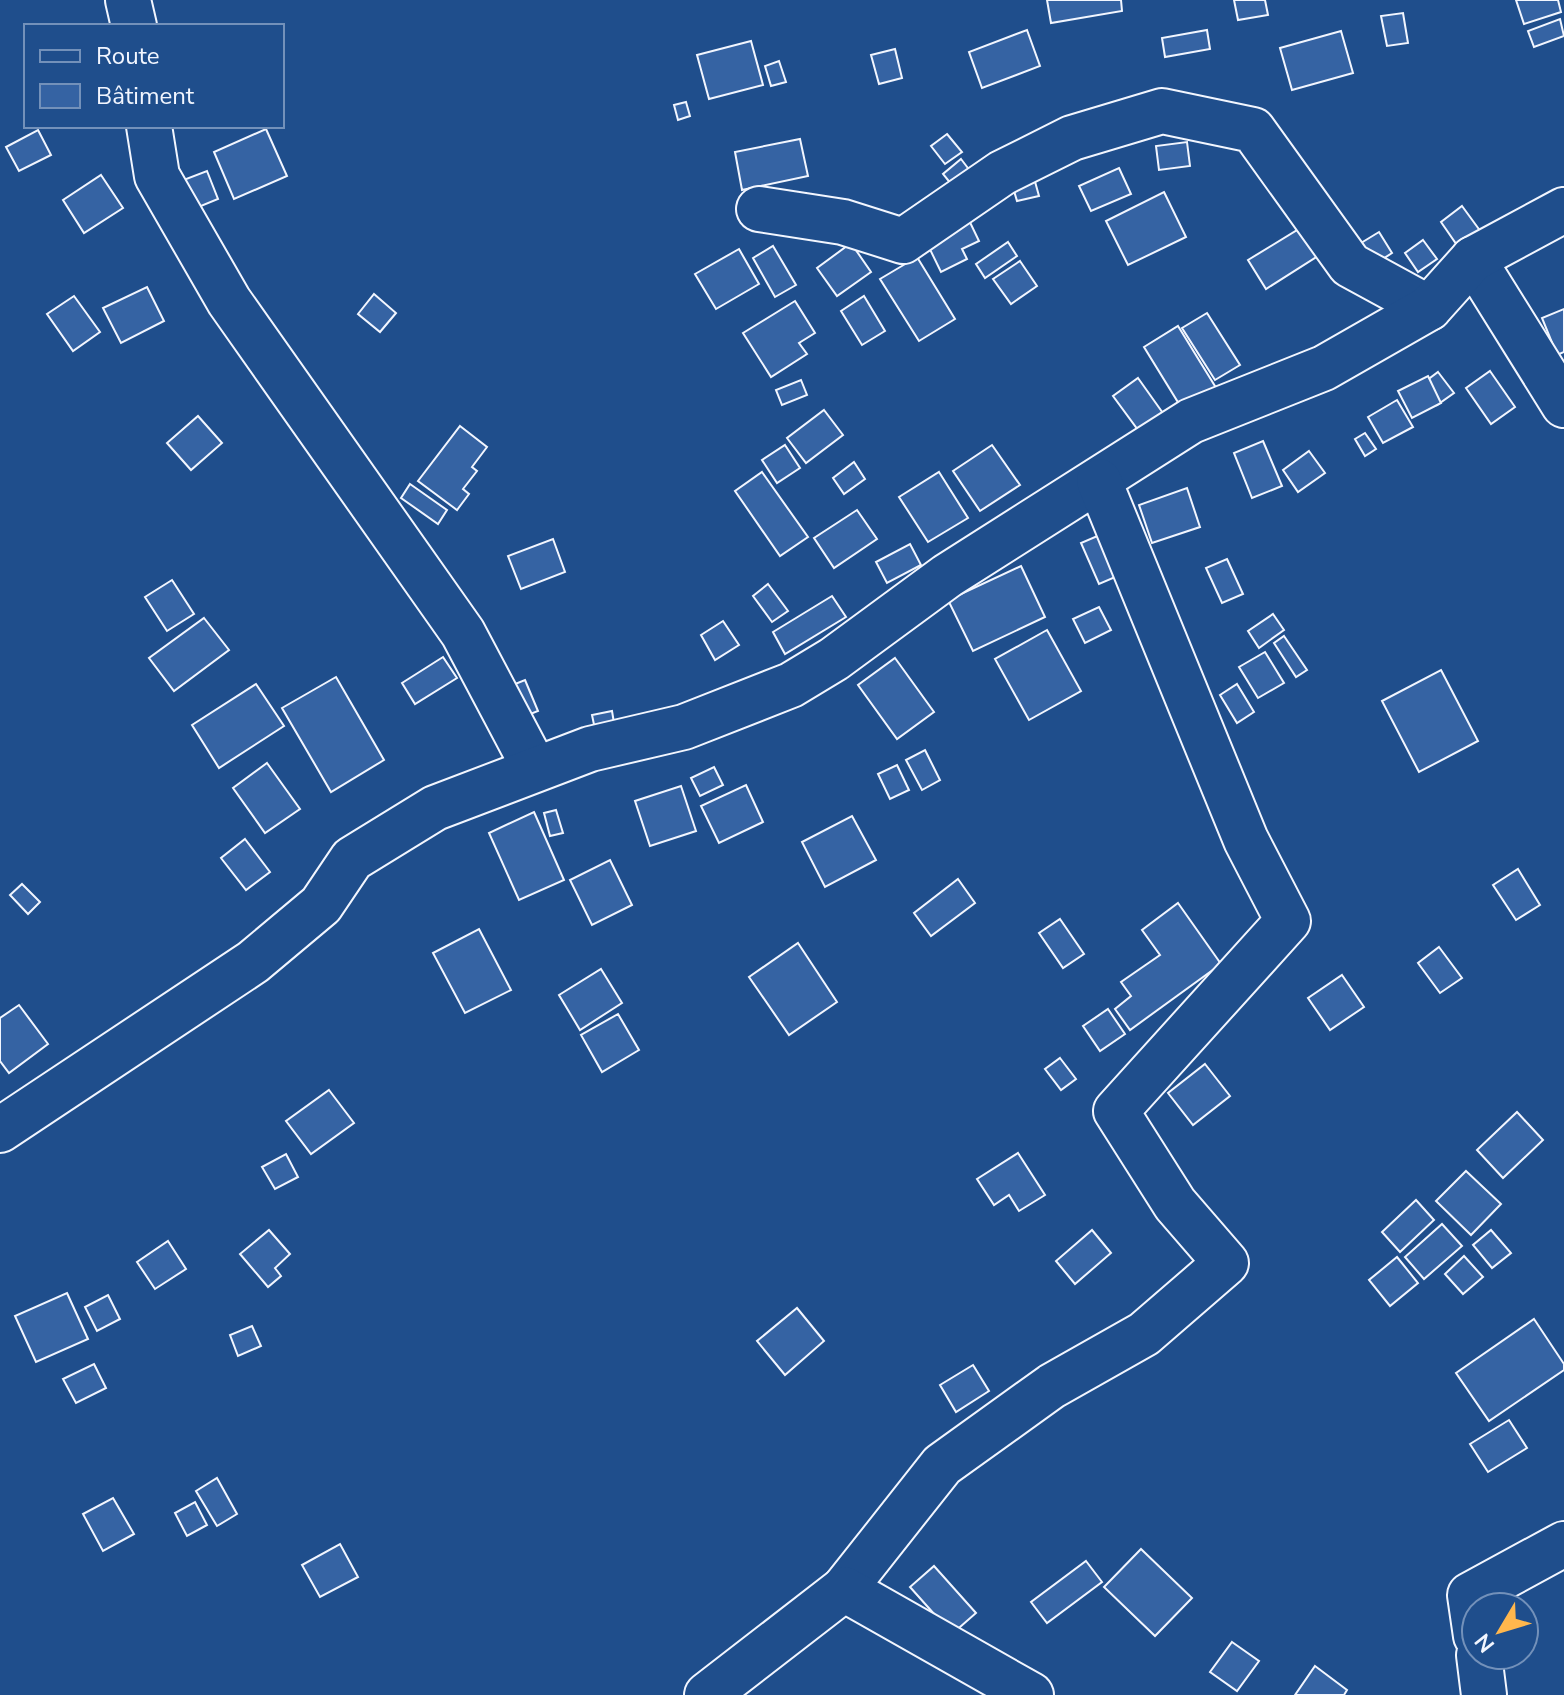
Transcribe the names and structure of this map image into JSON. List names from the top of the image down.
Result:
{
  "legend": ["Route", "Bâtiment"],
  "north": "bottom left"
}
